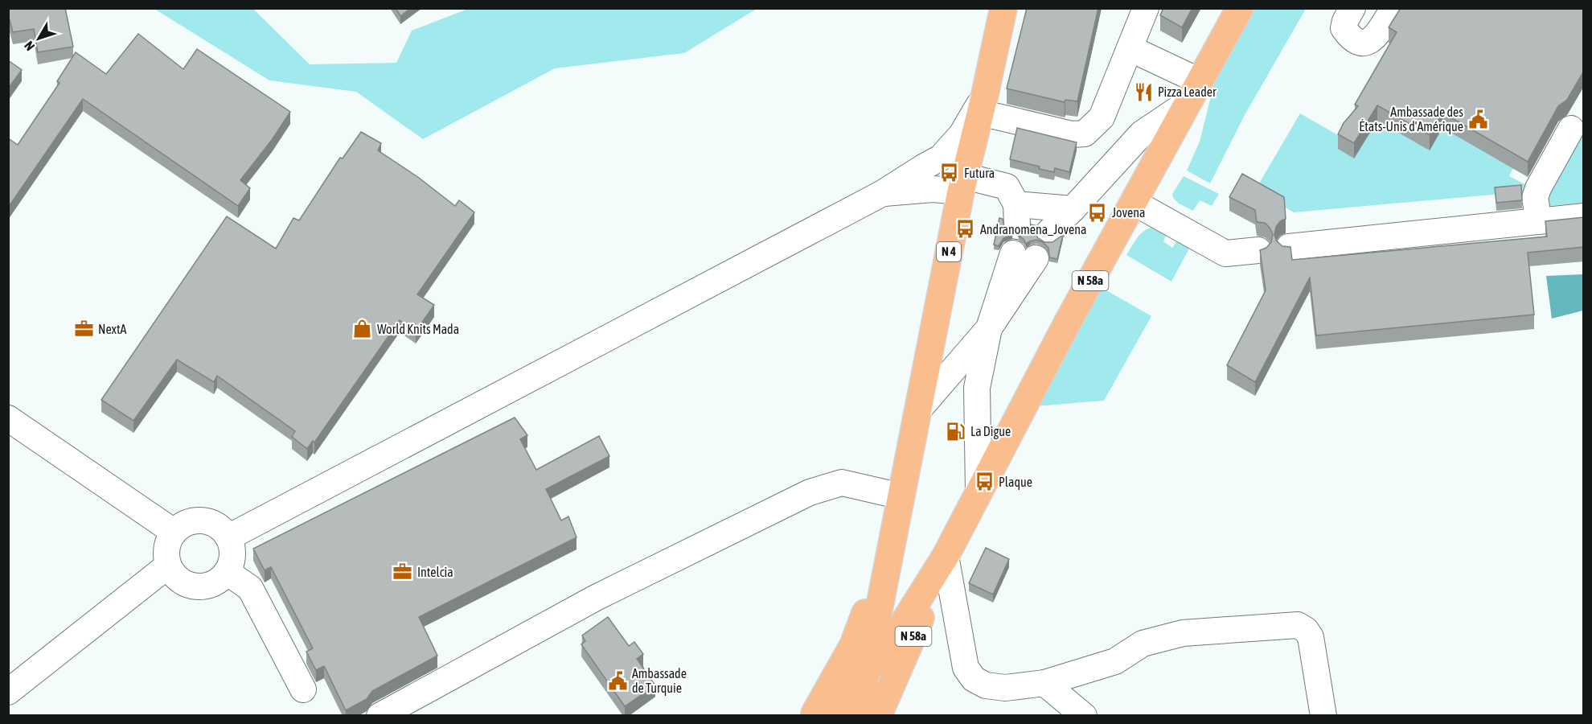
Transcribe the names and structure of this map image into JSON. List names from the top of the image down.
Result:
{
  "streets": {
    "main road": ["N 4", "N 58a"]
  },
  "crossings": [
    ["N 4", "N 58a"]
  ],
  "places": {
    "restaurant": ["Pizza Leader"],
    "public building": ["Ambassade des États-Unis d'Amérique", "Ambassade de Turquie"],
    "bus stop": [
      "Futura",
      "Jovena",
      "Andranomena_Jovena",
      "Plaque"
    ],
    "office": ["NextA", "Intelcia"],
    "shop": ["World Knits Mada"],
    "fuel station": ["La Digue"]
  },
  "north": "bottom left"
}
